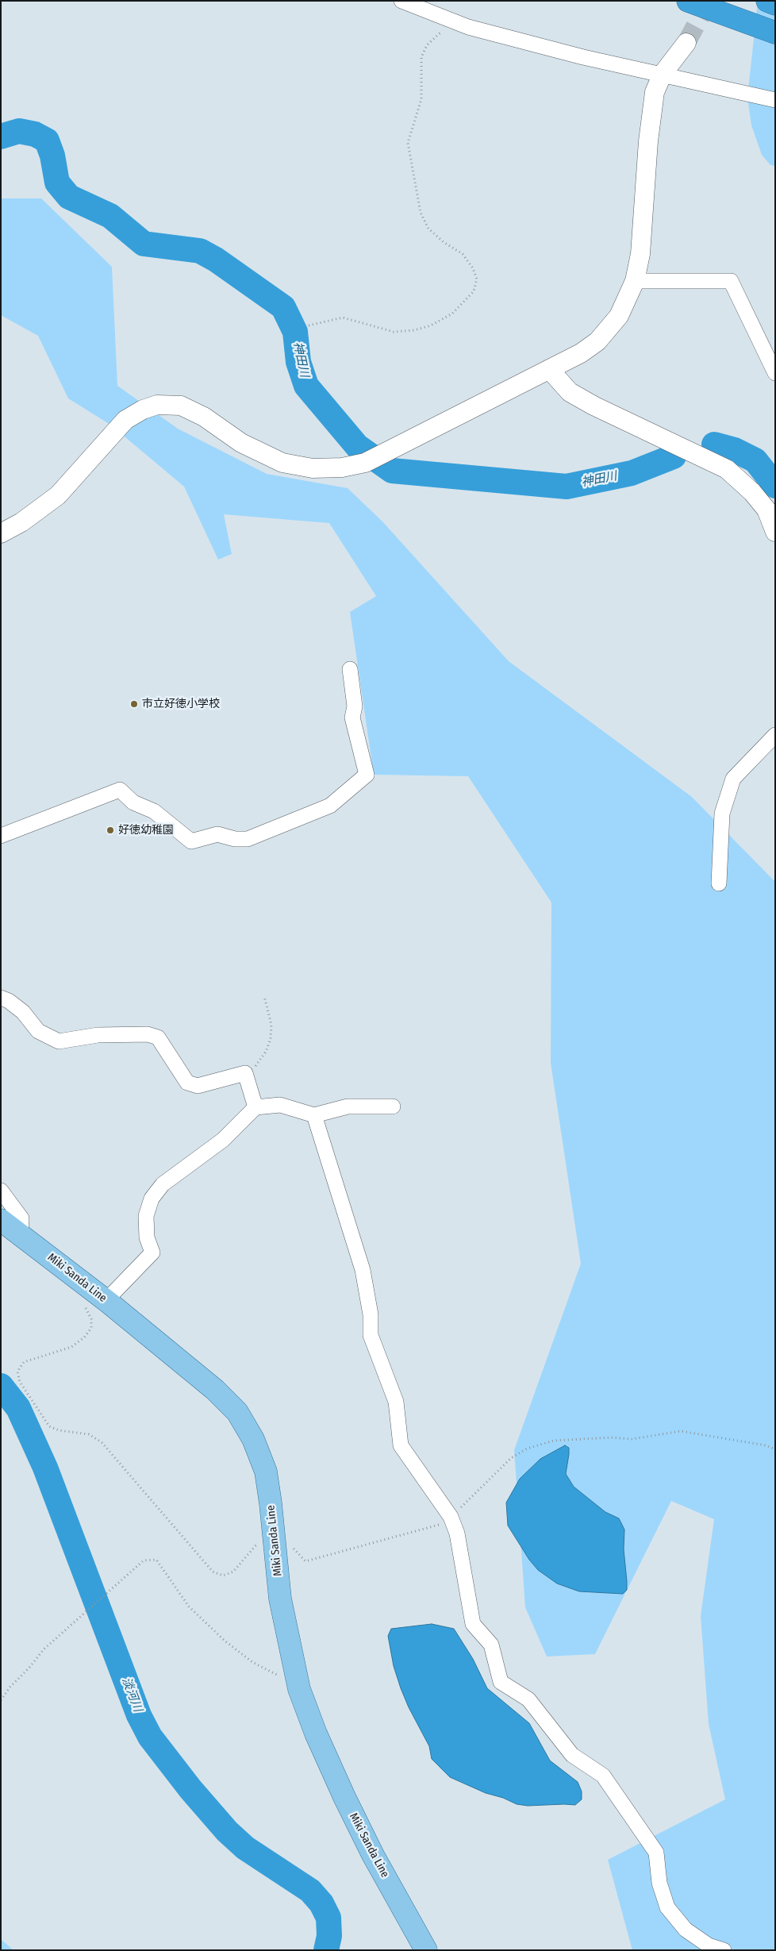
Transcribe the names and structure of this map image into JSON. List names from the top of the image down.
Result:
{
  "streets": {
    "main road": ["Miki Sanda Line"]
  },
  "water": ["神田川", "淡河川"],
  "places": ["市立好徳小学校", "好徳幼稚園"]
}
